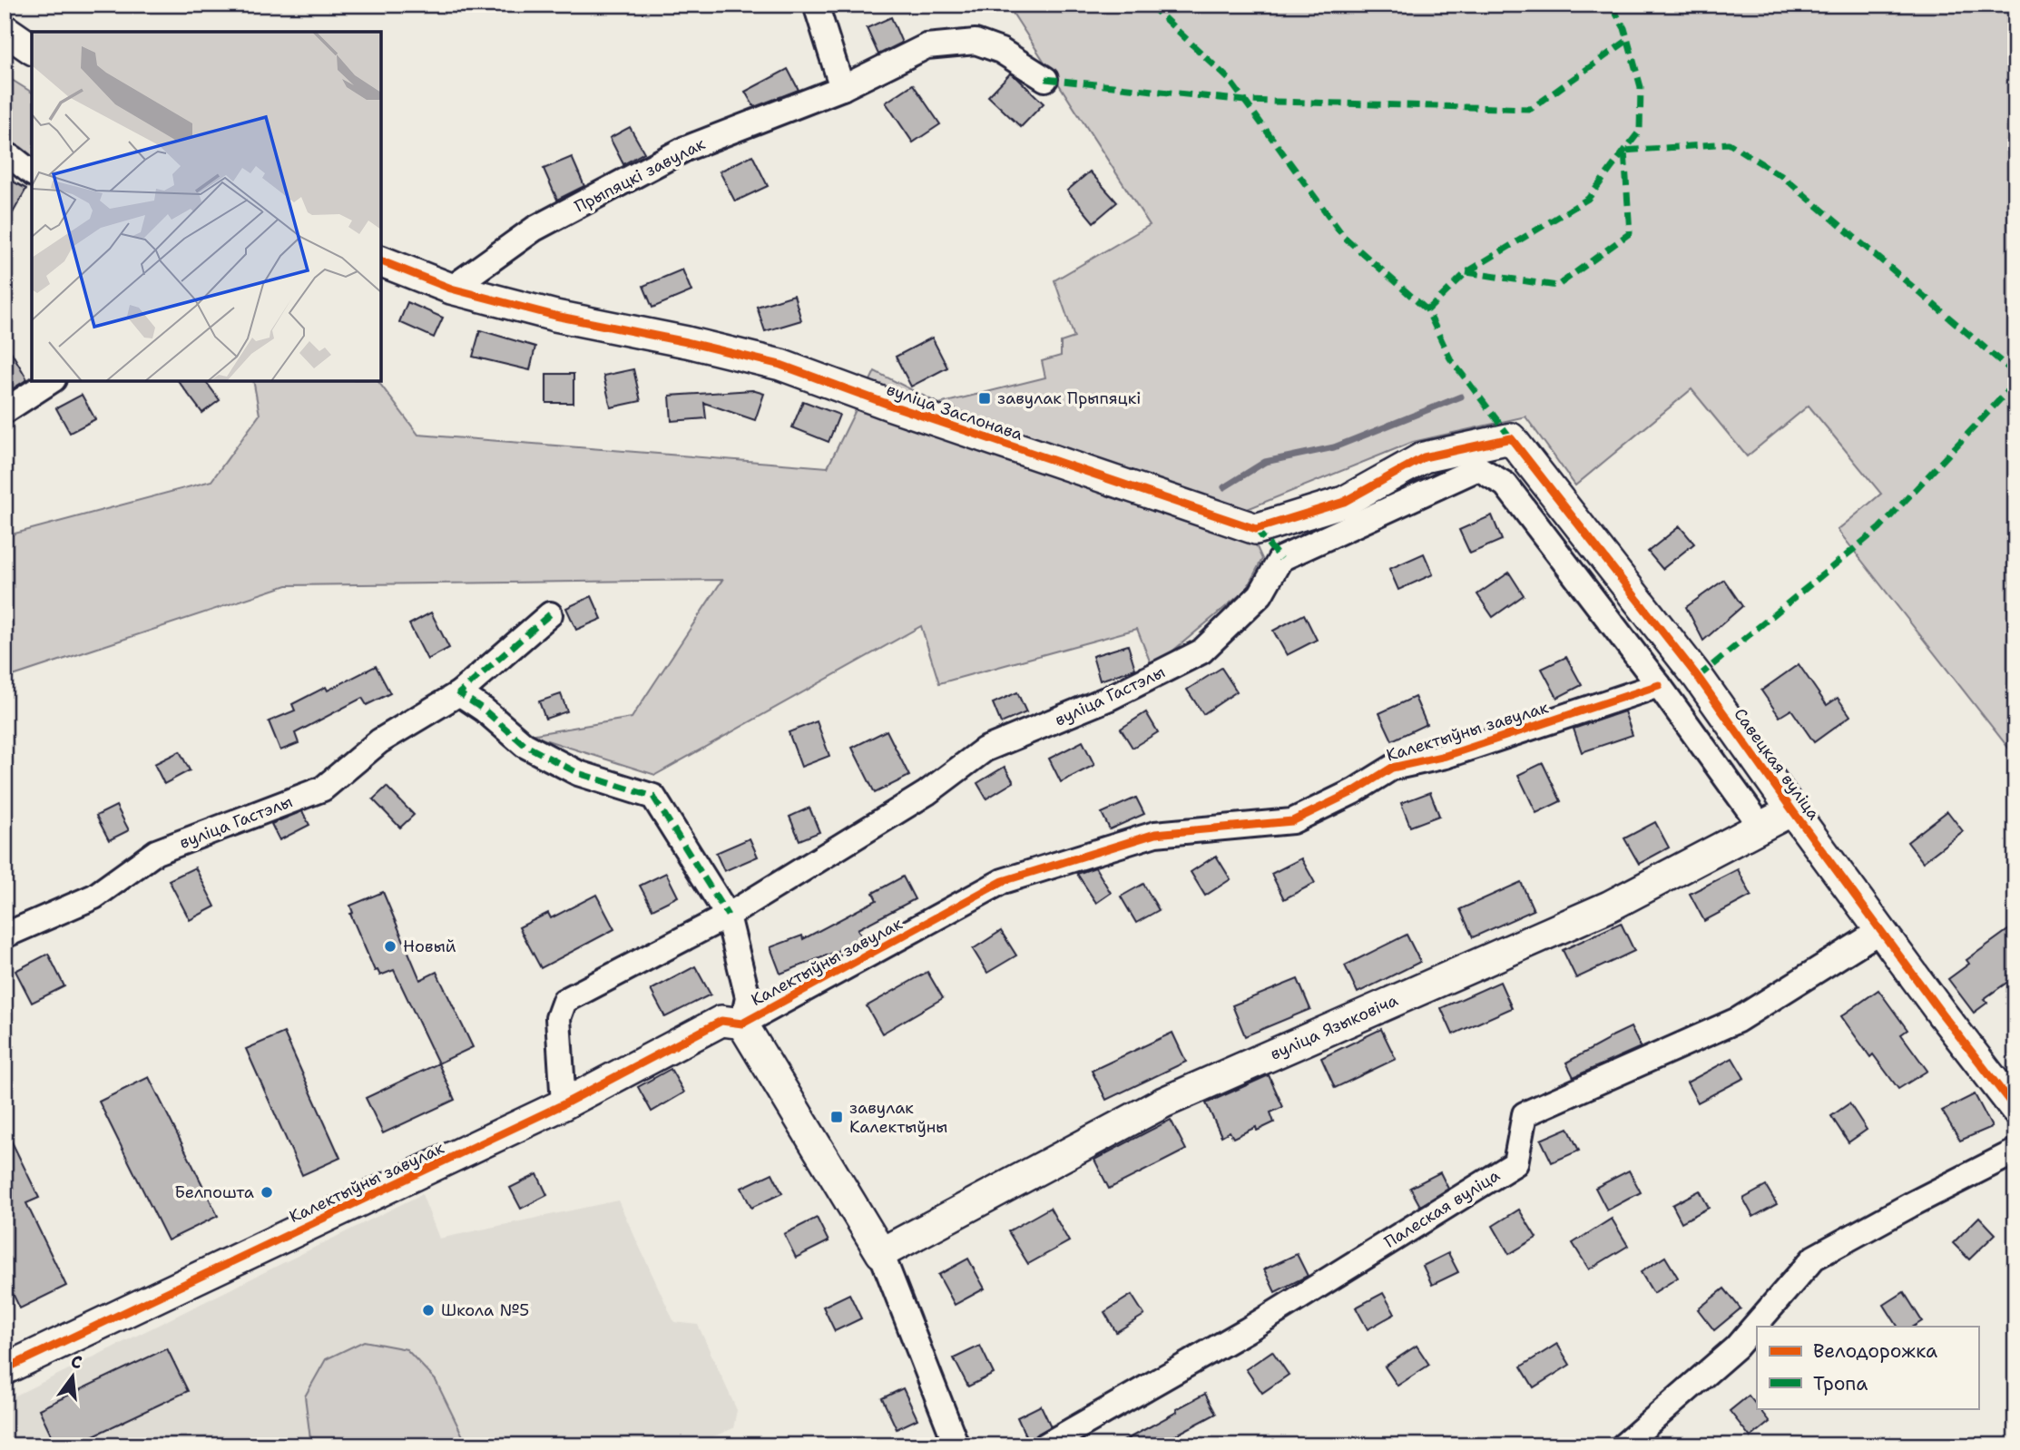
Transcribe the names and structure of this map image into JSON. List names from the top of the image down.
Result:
{
  "streets": {
    "street": [
      "Прыпяцкі завулак",
      "вуліца Заслонава",
      "вуліца Гастэлы",
      "Калектыўны завулак",
      "Савецкая вуліца",
      "вуліца Языковіча",
      "Палеская вуліца"
    ]
  },
  "crossings": [
    ["Прыпяцкі завулак", "вуліца Заслонава"],
    ["вуліца Заслонава", "Савецкая вуліца"],
    ["вуліца Гастэлы", "Калектыўны завулак"],
    ["Савецкая вуліца", "вуліца Языковіча"],
    ["Савецкая вуліца", "Палеская вуліца"]
  ],
  "places": {
    "transit": ["завулак Прыпяцкі", "завулак Калектыўны"],
    "other": ["Новый", "Белпошта", "Школа №5"]
  },
  "legend": ["Велодорожка", "Тропа"],
  "north": "top"
}
